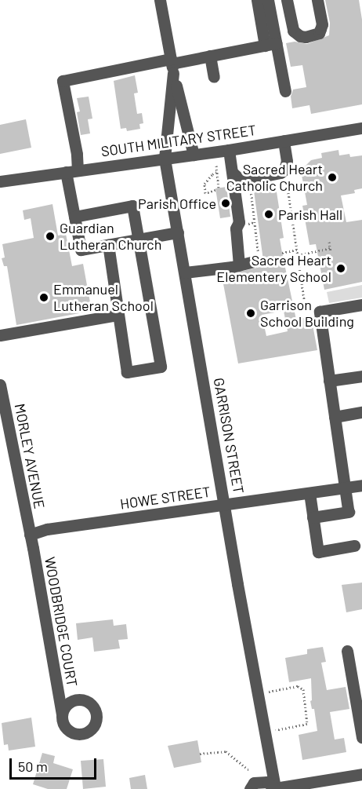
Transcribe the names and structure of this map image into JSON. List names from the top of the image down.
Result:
{
  "streets": {
    "street": [
      "SOUTH MILITARY STREET",
      "GARRISON STREET",
      "MORLEY AVENUE",
      "HOWE STREET",
      "WOODBRIDGE COURT"
    ]
  },
  "crossings": [
    ["SOUTH MILITARY STREET", "GARRISON STREET"],
    ["GARRISON STREET", "HOWE STREET"],
    ["MORLEY AVENUE", "HOWE STREET"],
    ["MORLEY AVENUE", "WOODBRIDGE COURT"],
    ["HOWE STREET", "WOODBRIDGE COURT"]
  ],
  "places": [
    "Sacred Heart Catholic Church",
    "Parish Office",
    "Parish Hall",
    "Guardian Lutheran Church",
    "Sacred Heart Elementery School",
    "Emmanuel Lutheran School",
    "Garrison School Building"
  ],
  "scale_bar": "50 m"
}
